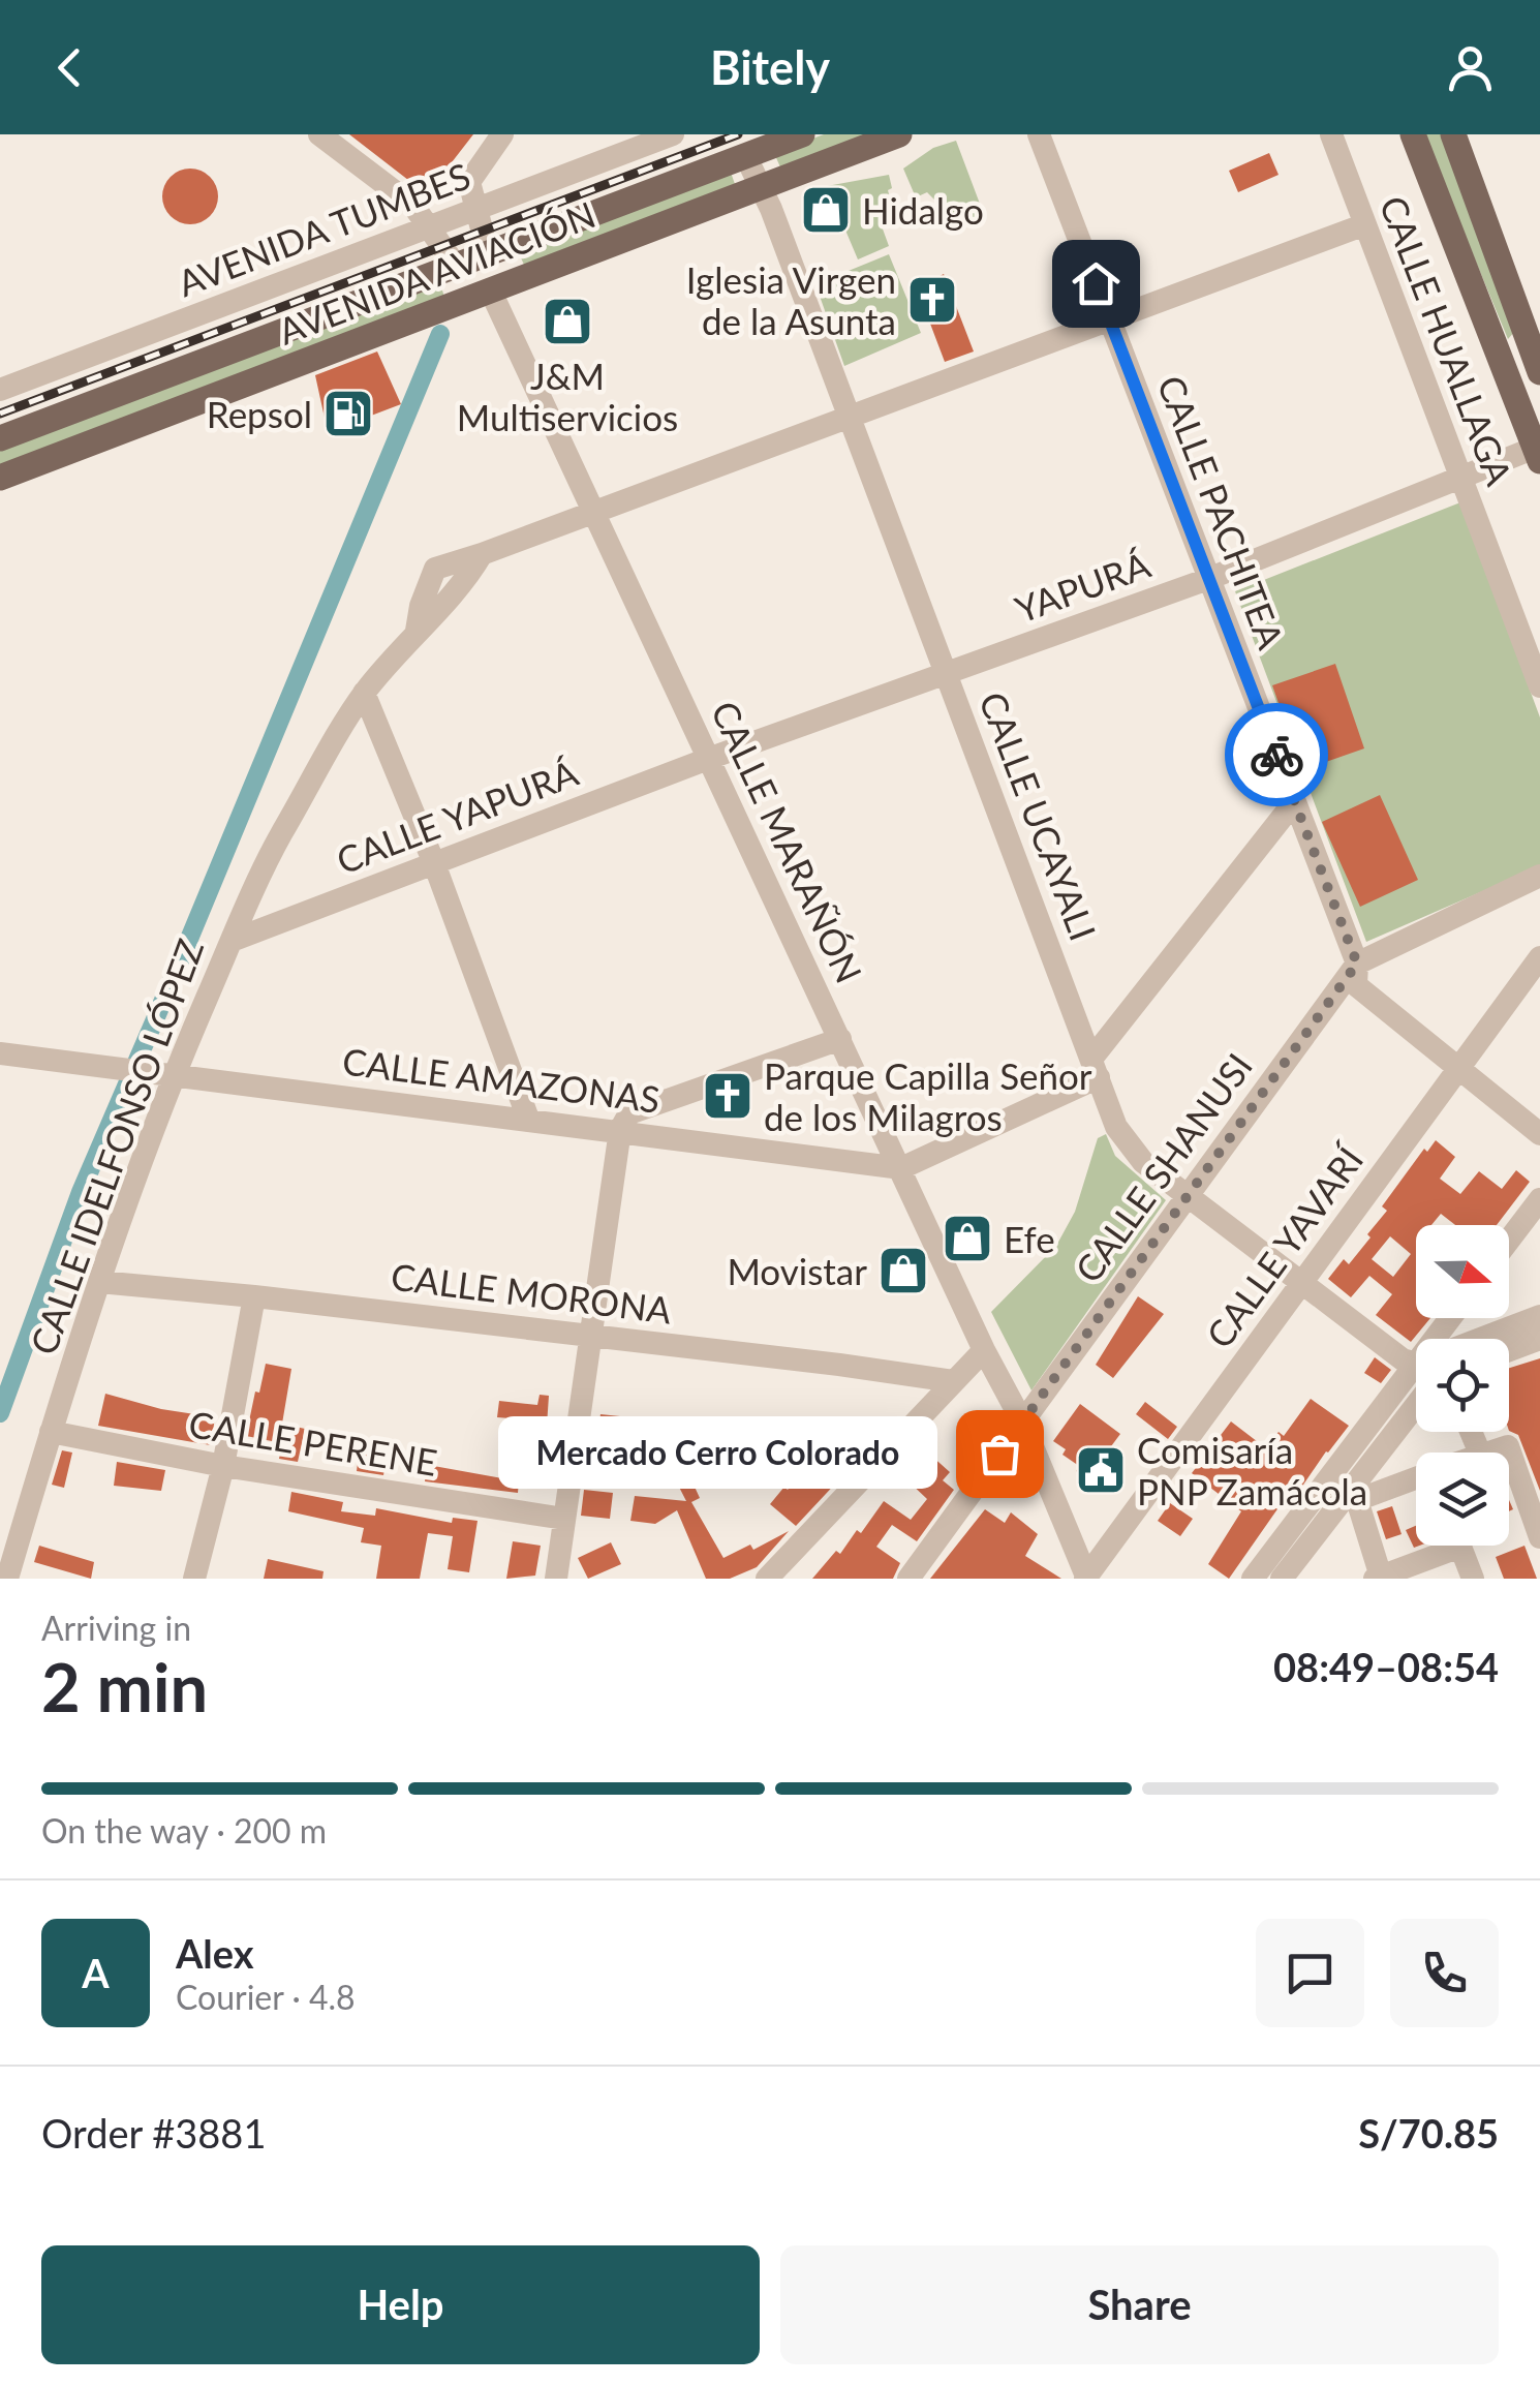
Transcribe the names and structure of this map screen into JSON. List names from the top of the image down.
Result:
{
  "streets": {
    "main road": ["AVENIDA AVIACIÓN"],
    "street": [
      "AVENIDA TUMBES",
      "CALLE HUALLAGA",
      "CALLE PACHITEA",
      "YAPURÁ",
      "CALLE YAPURÁ",
      "CALLE UCAYALI",
      "CALLE MARAÑÓN",
      "CALLE AMAZONAS",
      "CALLE IDELFONSO LÓPEZ",
      "CALLE SHANUSI",
      "CALLE YAVARÍ",
      "CALLE MORONA",
      "CALLE PERENE"
    ]
  },
  "crossings": [
    ["AVENIDA AVIACIÓN", "CALLE UCAYALI"],
    ["AVENIDA AVIACIÓN", "CALLE MARAÑÓN"],
    ["CALLE HUALLAGA", "YAPURÁ"],
    ["CALLE HUALLAGA", "CALLE IDELFONSO LÓPEZ"],
    ["CALLE PACHITEA", "YAPURÁ"],
    ["CALLE PACHITEA", "CALLE IDELFONSO LÓPEZ"],
    ["CALLE PACHITEA", "CALLE SHANUSI"],
    ["CALLE PACHITEA", "CALLE YAVARÍ"],
    ["YAPURÁ", "CALLE YAPURÁ"],
    ["YAPURÁ", "CALLE UCAYALI"],
    ["YAPURÁ", "CALLE MARAÑÓN"],
    ["CALLE YAPURÁ", "CALLE MARAÑÓN"],
    ["CALLE YAPURÁ", "CALLE IDELFONSO LÓPEZ"],
    ["CALLE UCAYALI", "CALLE IDELFONSO LÓPEZ"],
    ["CALLE UCAYALI", "CALLE SHANUSI"],
    ["CALLE UCAYALI", "CALLE YAVARÍ"],
    ["CALLE MARAÑÓN", "CALLE AMAZONAS"],
    ["CALLE MARAÑÓN", "CALLE IDELFONSO LÓPEZ"],
    ["CALLE MARAÑÓN", "CALLE SHANUSI"],
    ["CALLE MARAÑÓN", "CALLE YAVARÍ"],
    ["CALLE AMAZONAS", "CALLE IDELFONSO LÓPEZ"],
    ["CALLE IDELFONSO LÓPEZ", "CALLE MORONA"],
    ["CALLE IDELFONSO LÓPEZ", "CALLE PERENE"]
  ],
  "places": {
    "shop": [
      "Hidalgo",
      "J&M Multiservicios",
      "Efe",
      "Movistar"
    ],
    "church": ["Iglesia Virgen de la Asunta", "Parque Capilla Señor de los Milagros"],
    "fuel station": ["Repsol"],
    "other": ["Mercado Cerro Colorado"],
    "public building": ["Comisaría PNP Zamácola"]
  },
  "north": "right",
  "page": {
    "header": "Bitely",
    "bubble": "Mercado Cerro Colorado",
    "heading": ["2 min", "Arriving in", "08:49–08:54"],
    "panel": [
      "Alex",
      "Courier · 4.8",
      "Order #3881",
      "S/70.85"
    ],
    "bar": "On the way · 200 m",
    "round": "A",
    "buttons": ["Help", "Share"]
  }
}
